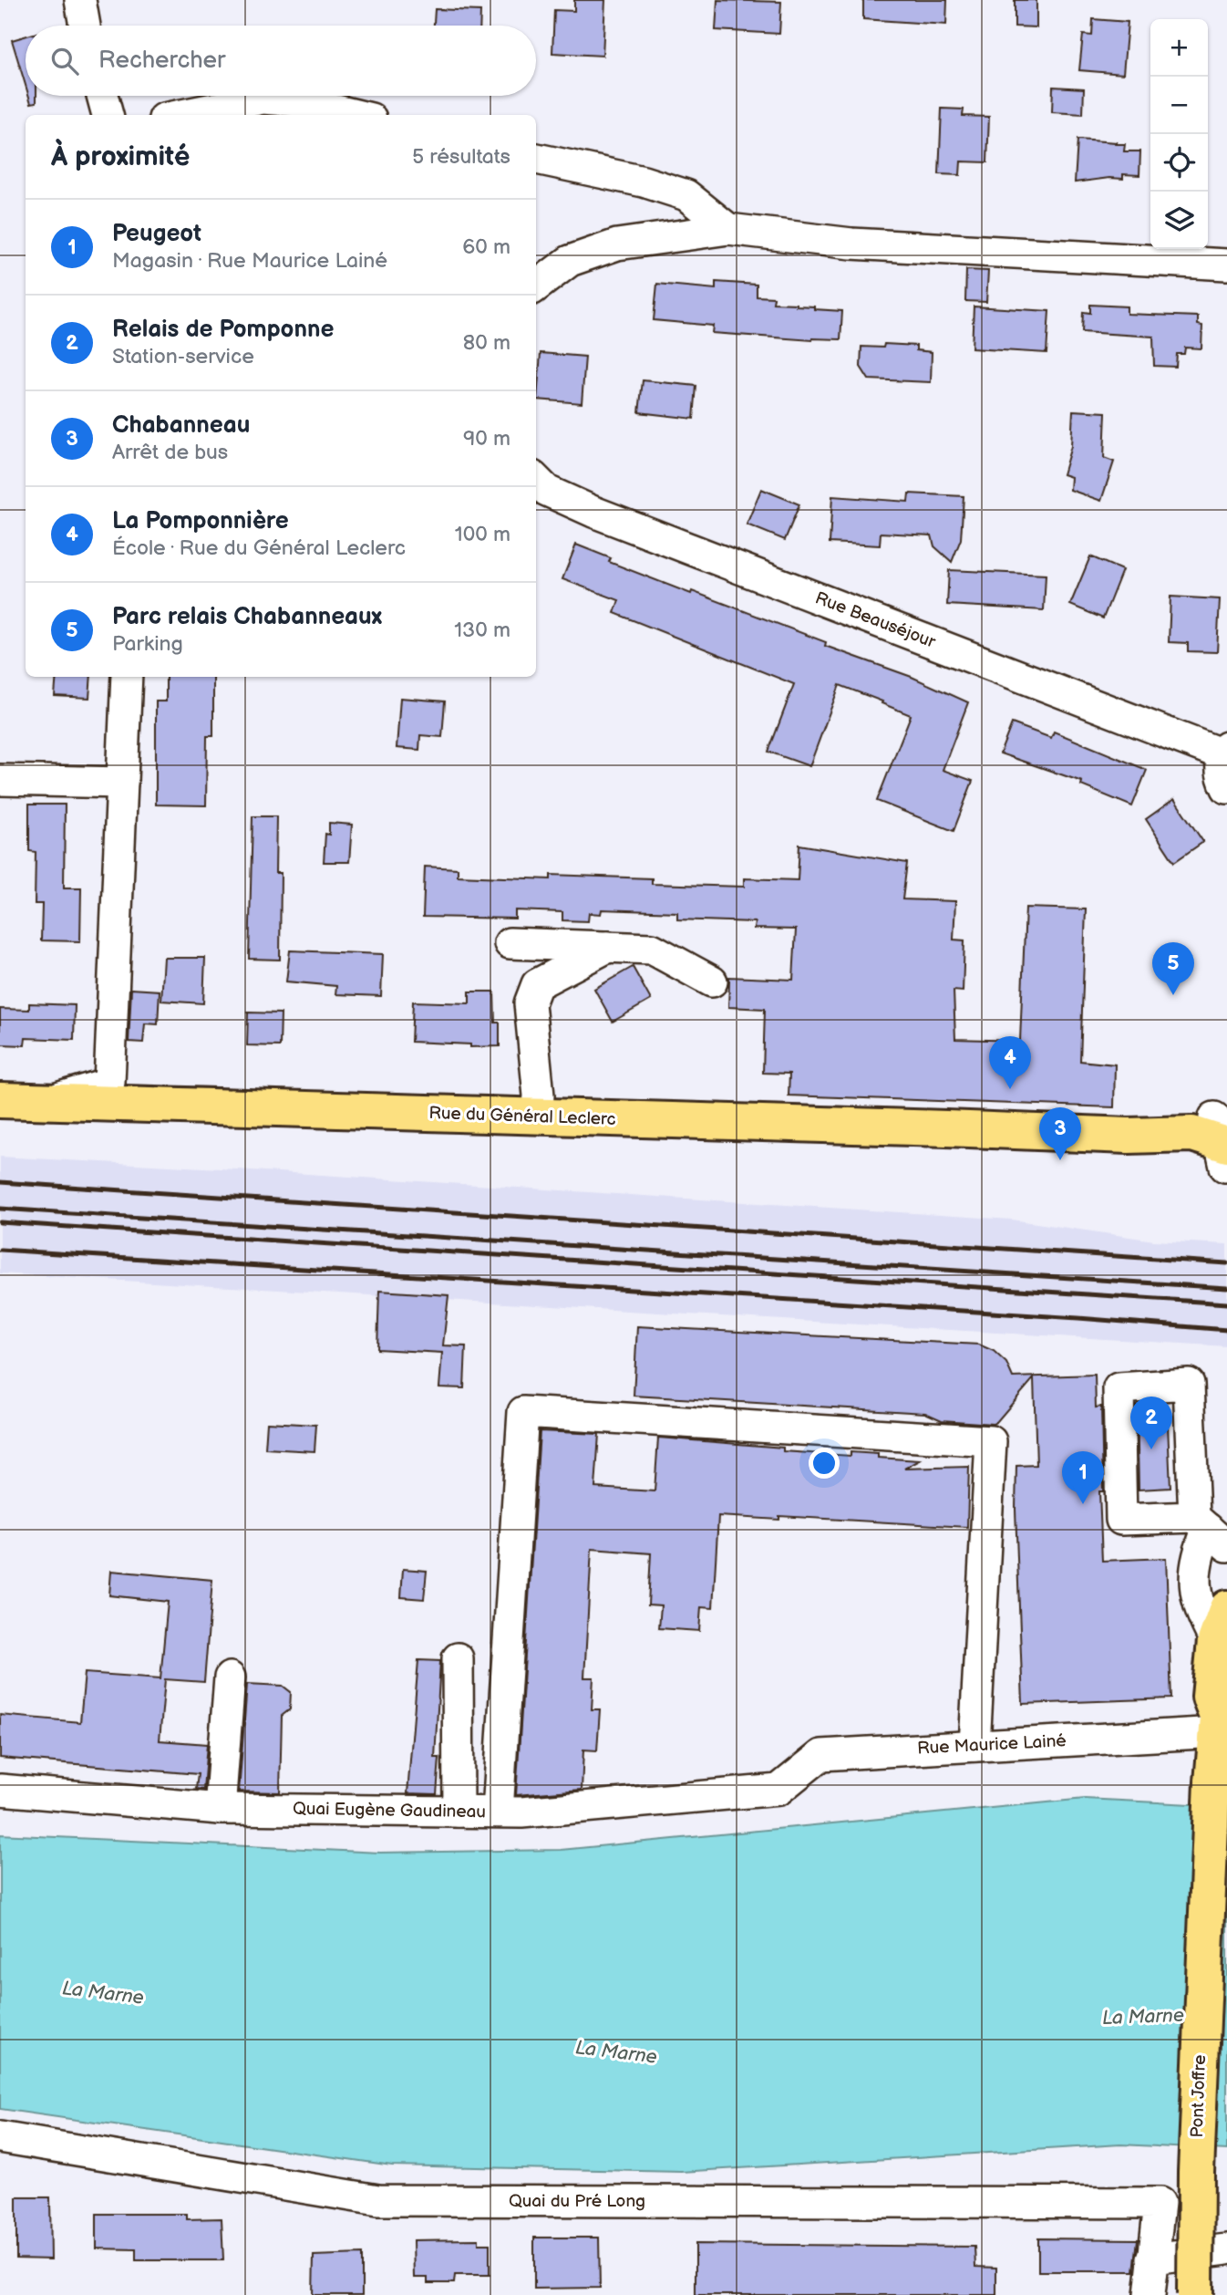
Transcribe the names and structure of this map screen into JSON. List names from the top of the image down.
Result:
{
  "streets": {
    "main road": ["Rue du Général Leclerc", "Pont Joffre"],
    "street": [
      "Rue Beauséjour",
      "Rue Maurice Lainé",
      "Quai Eugène Gaudineau",
      "Quai du Pré Long"
    ]
  },
  "crossings": [
    ["Rue Maurice Lainé", "Quai Eugène Gaudineau"],
    ["Rue Maurice Lainé", "Pont Joffre"]
  ],
  "water": ["La Marne"],
  "page": {
    "map_buttons": ["+", "−"],
    "search": "Rechercher",
    "heading": ["À proximité", "5 résultats"],
    "list": [
      {
        "mark": "1",
        "name": "Peugeot",
        "note": "Magasin · Rue Maurice Lainé",
        "value": "60 m"
      },
      {
        "mark": "2",
        "name": "Relais de Pomponne",
        "note": "Station-service",
        "value": "80 m"
      },
      {
        "mark": "3",
        "name": "Chabanneau",
        "note": "Arrêt de bus",
        "value": "90 m"
      },
      {
        "mark": "4",
        "name": "La Pomponnière",
        "note": "École · Rue du Général Leclerc",
        "value": "100 m"
      },
      {
        "mark": "5",
        "name": "Parc relais Chabanneaux",
        "note": "Parking",
        "value": "130 m"
      }
    ],
    "pins": [
      "5",
      "4",
      "3",
      "2",
      "1"
    ]
  }
}
